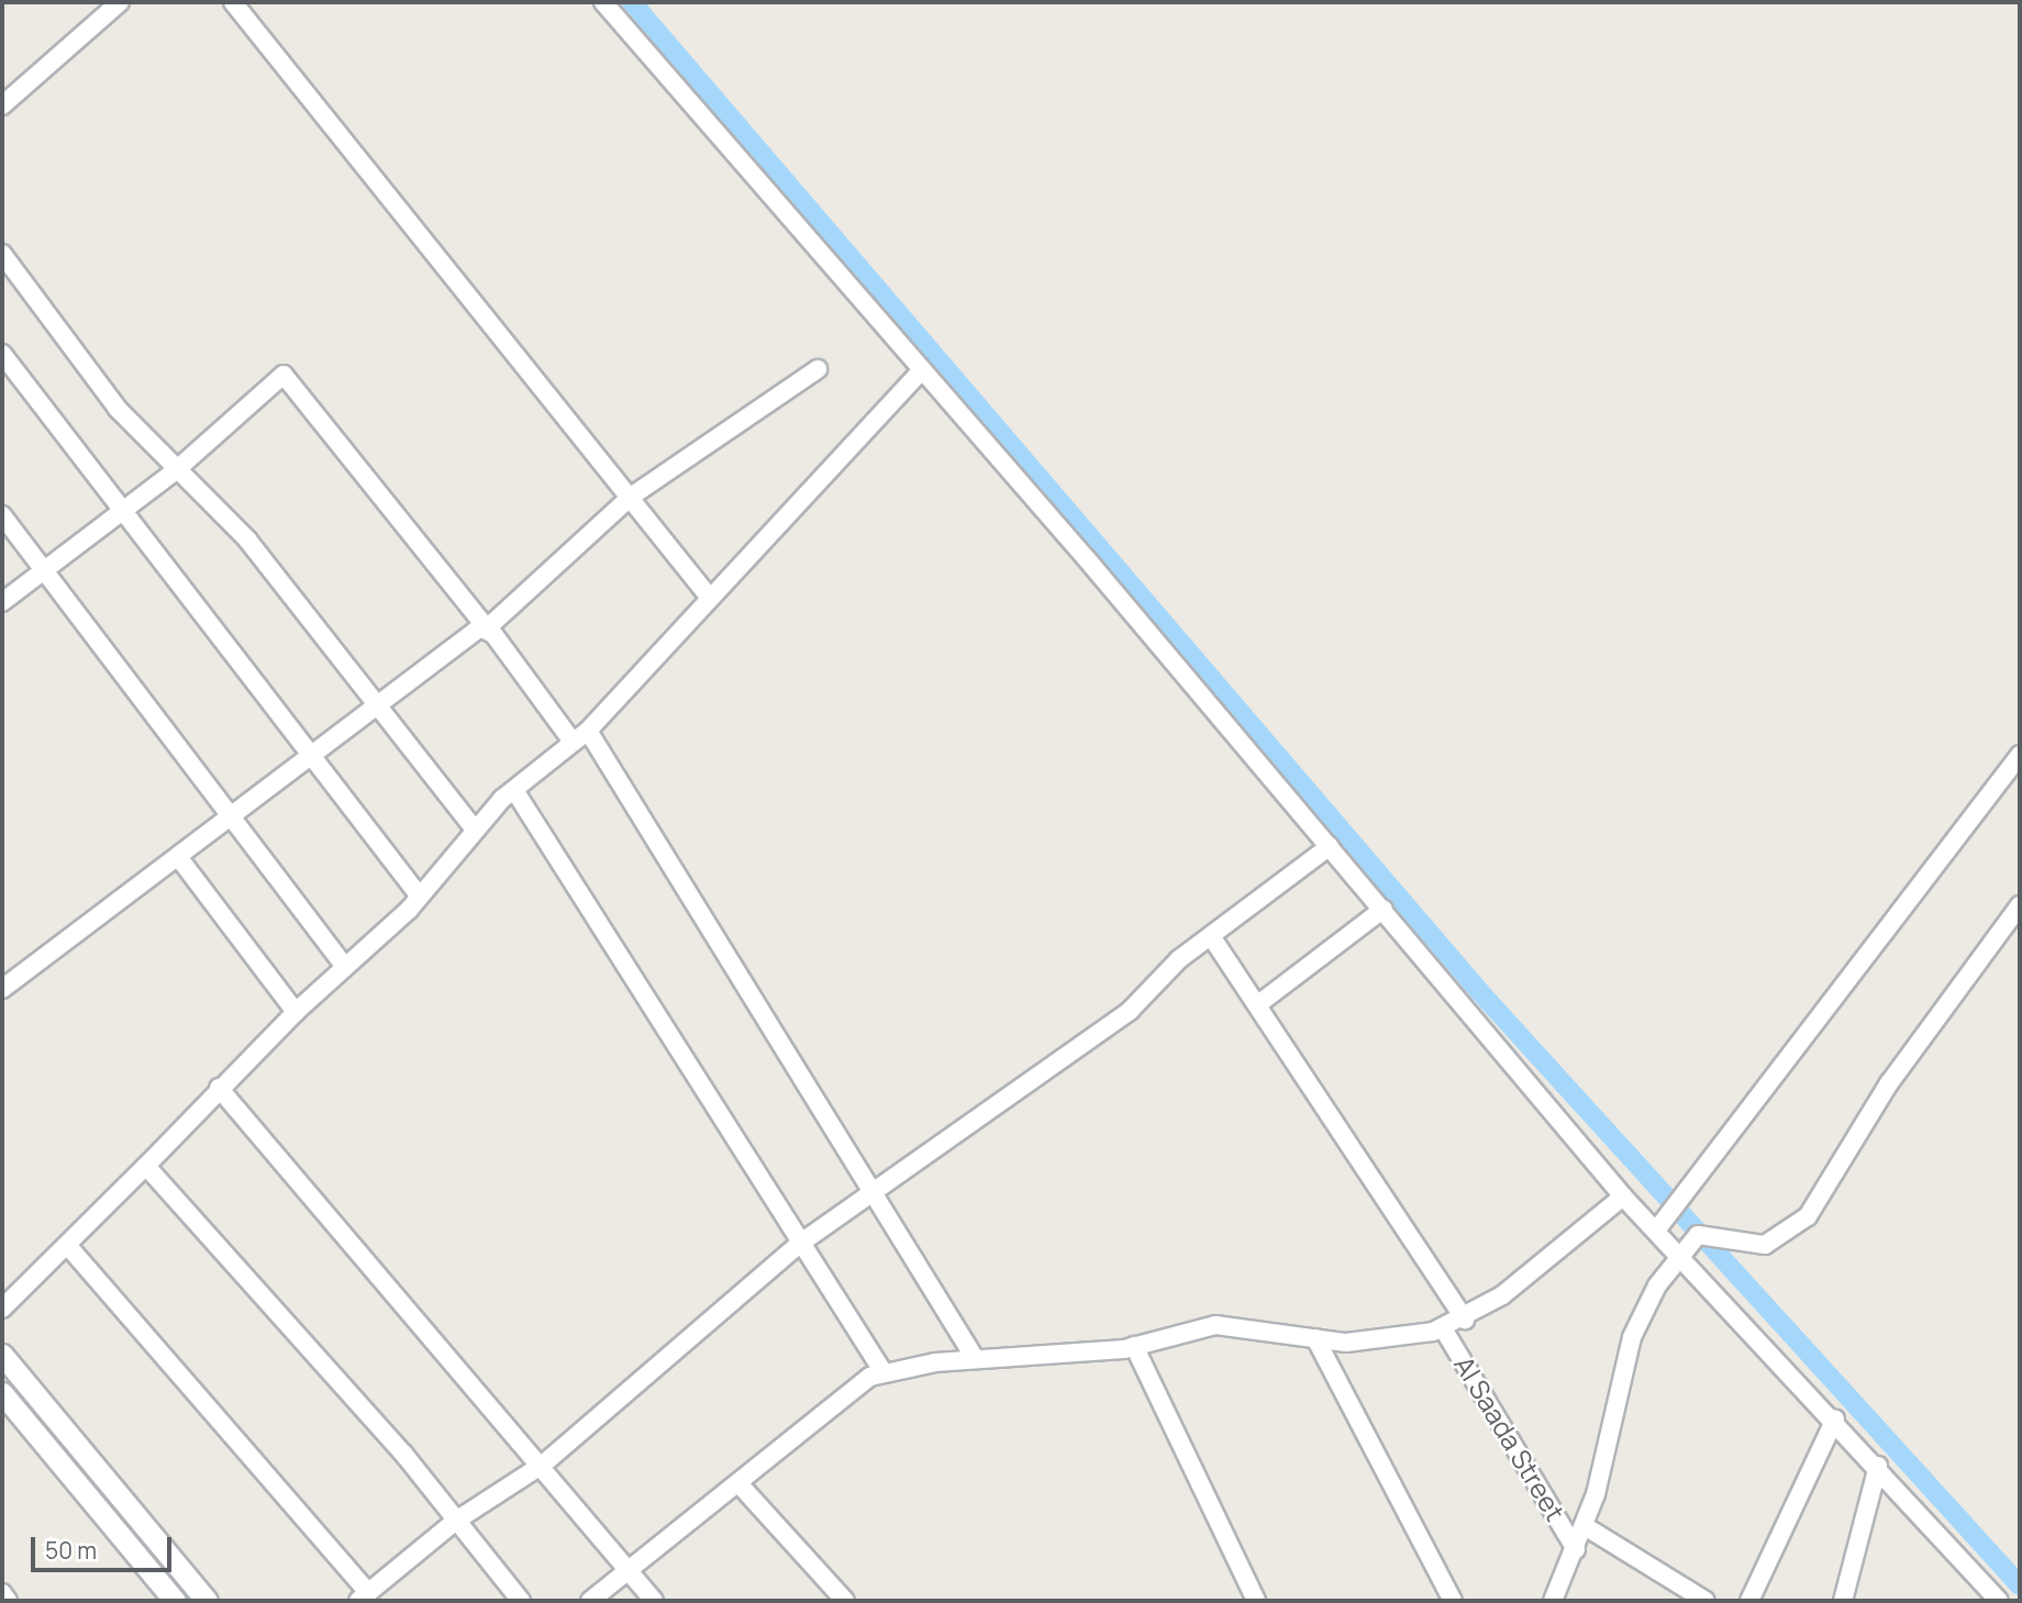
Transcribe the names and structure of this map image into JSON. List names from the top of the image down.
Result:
{
  "streets": {
    "street": ["Al Saada Street"]
  },
  "scale_bar": "50 m"
}
